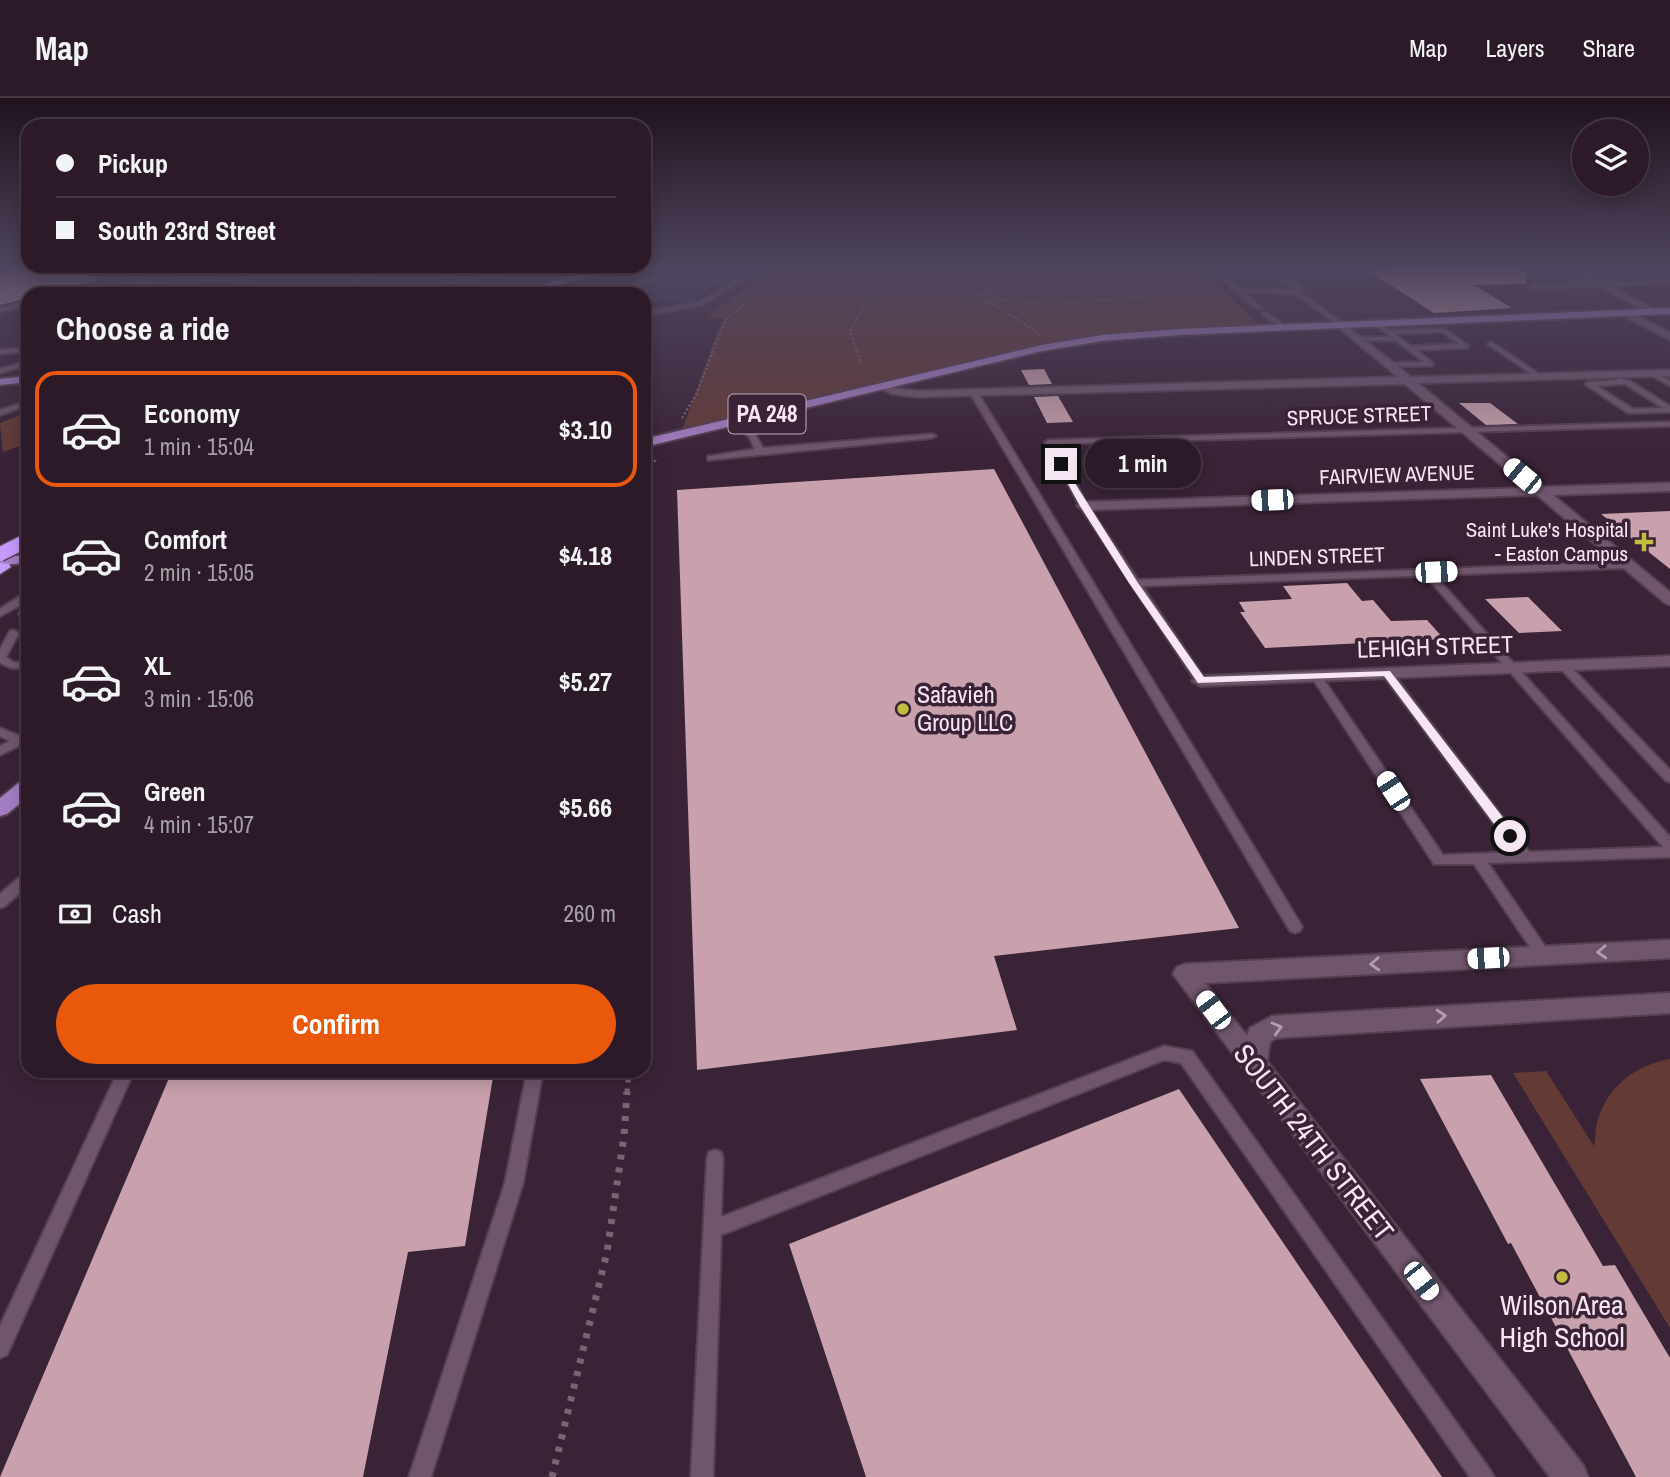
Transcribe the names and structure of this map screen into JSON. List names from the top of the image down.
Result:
{
  "streets": {
    "main road": ["PA 248"],
    "street": ["FAIRVIEW AVENUE", "LEHIGH STREET", "SOUTH 24TH STREET"],
    "lane": ["SPRUCE STREET", "LINDEN STREET"]
  },
  "places": {
    "health": ["Saint Luke's Hospital - Easton Campus"],
    "other": ["Safavieh Group LLC", "Wilson Area High School"]
  },
  "page": {
    "header": "Map",
    "nav": ["Map", "Layers", "Share"],
    "banner": ["Pickup", "South 23rd Street"],
    "heading": "Choose a ride",
    "list": [
      {
        "name": "Economy",
        "note": "1 min · 15:04",
        "value": "$3.10"
      },
      {
        "name": "Comfort",
        "note": "2 min · 15:05",
        "value": "$4.18"
      },
      {
        "name": "XL",
        "note": "3 min · 15:06",
        "value": "$5.27"
      },
      {
        "name": "Green",
        "note": "4 min · 15:07",
        "value": "$5.66"
      }
    ],
    "bubble": "1 min",
    "pay": ["Cash", "260 m"],
    "buttons": "Confirm"
  }
}
